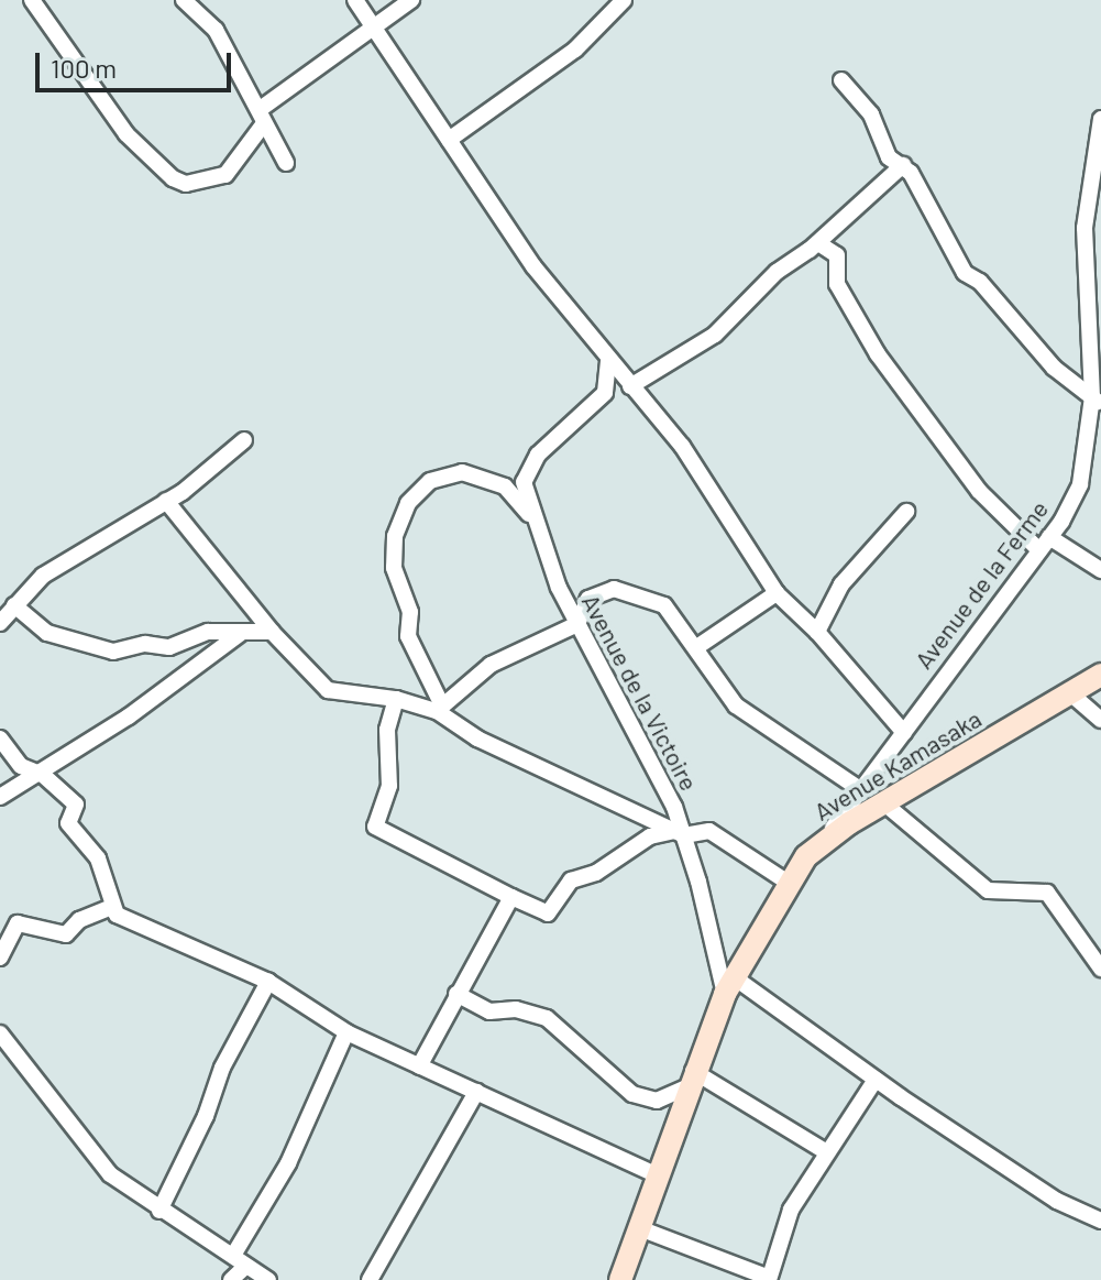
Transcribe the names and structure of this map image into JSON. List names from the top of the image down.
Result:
{
  "streets": {
    "street": ["Avenue de la Ferme", "Avenue de la Victoire", "Avenue Kamasaka"]
  },
  "crossings": [
    ["Avenue de la Ferme", "Avenue Kamasaka"],
    ["Avenue de la Victoire", "Avenue Kamasaka"]
  ],
  "scale_bar": "100 m"
}
